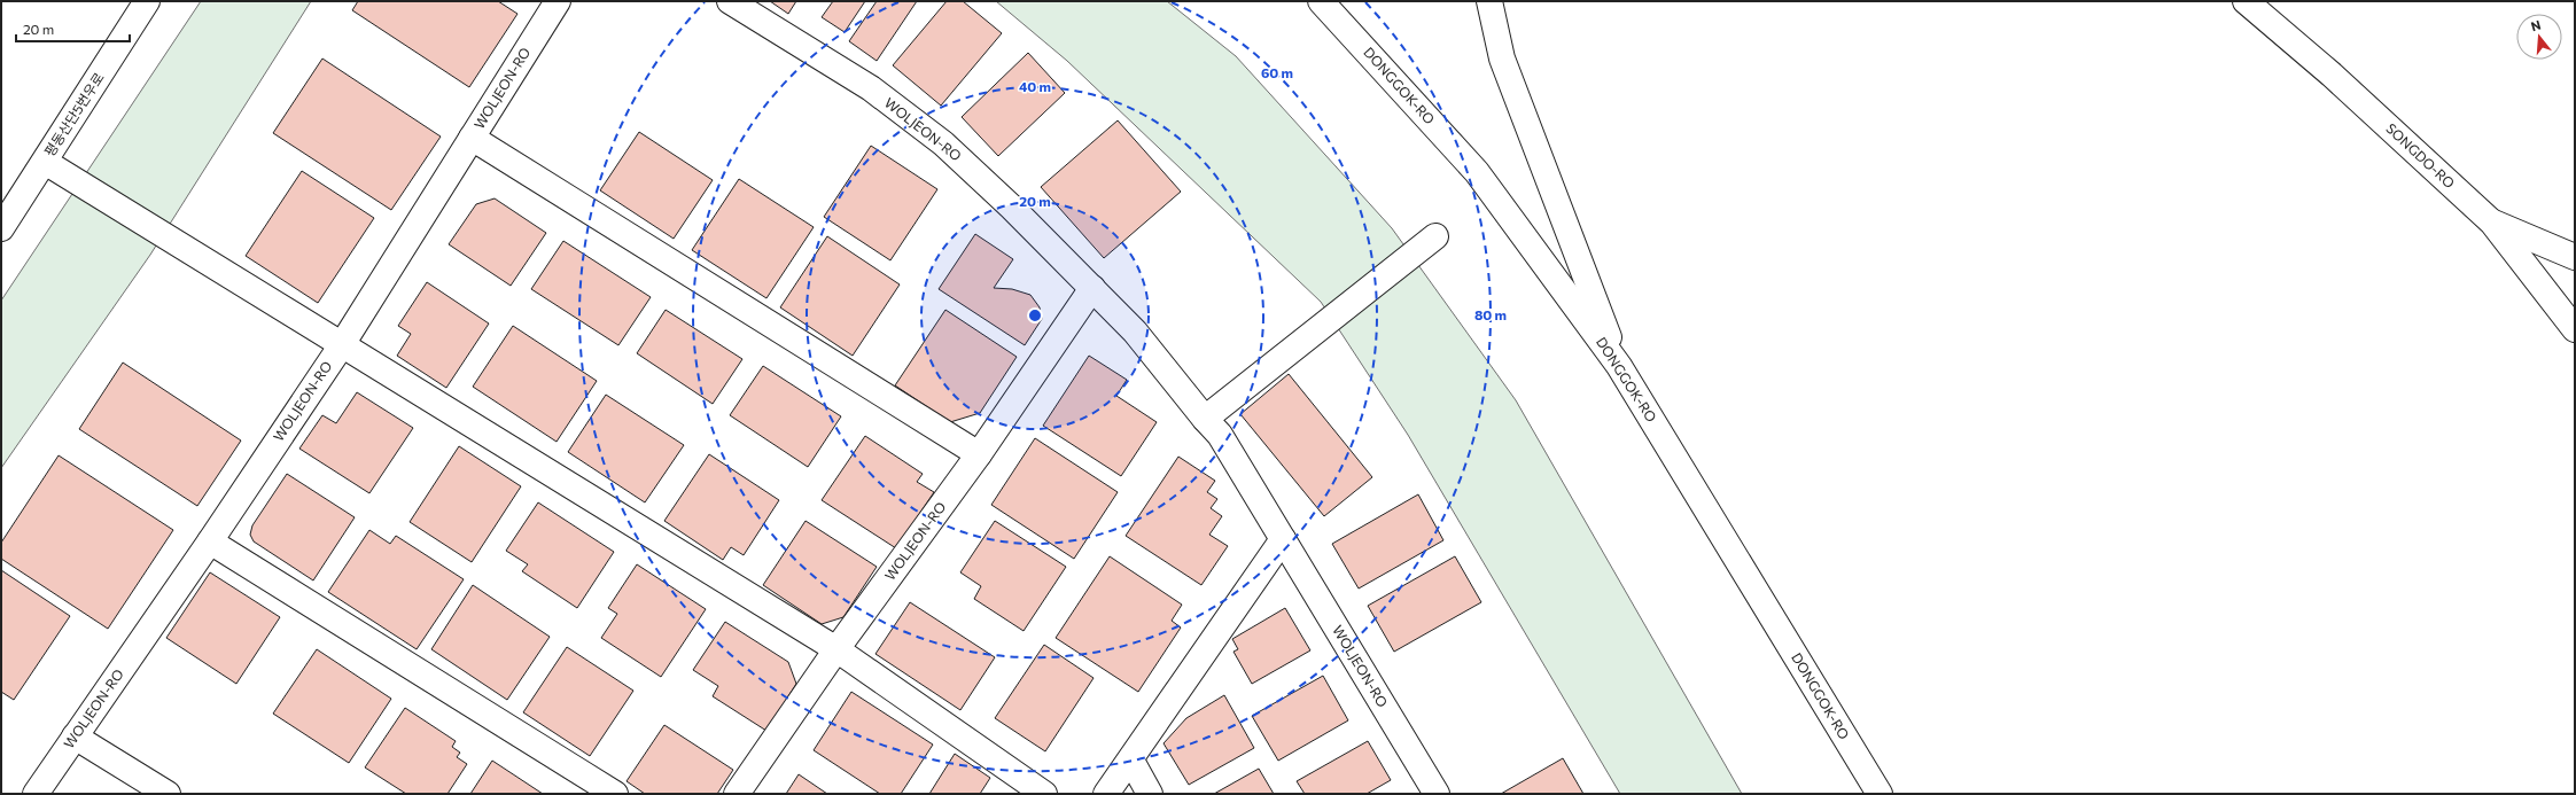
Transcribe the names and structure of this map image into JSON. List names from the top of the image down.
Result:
{
  "streets": {
    "street": [
      "DONGGOK-RO",
      "WOLJEON-RO",
      "평동산단5번우로",
      "SONGDO-RO"
    ]
  },
  "scale_bar": "20 m",
  "north": "top",
  "rings": [
    "60 m",
    "40 m",
    "20 m",
    "80 m"
  ]
}
